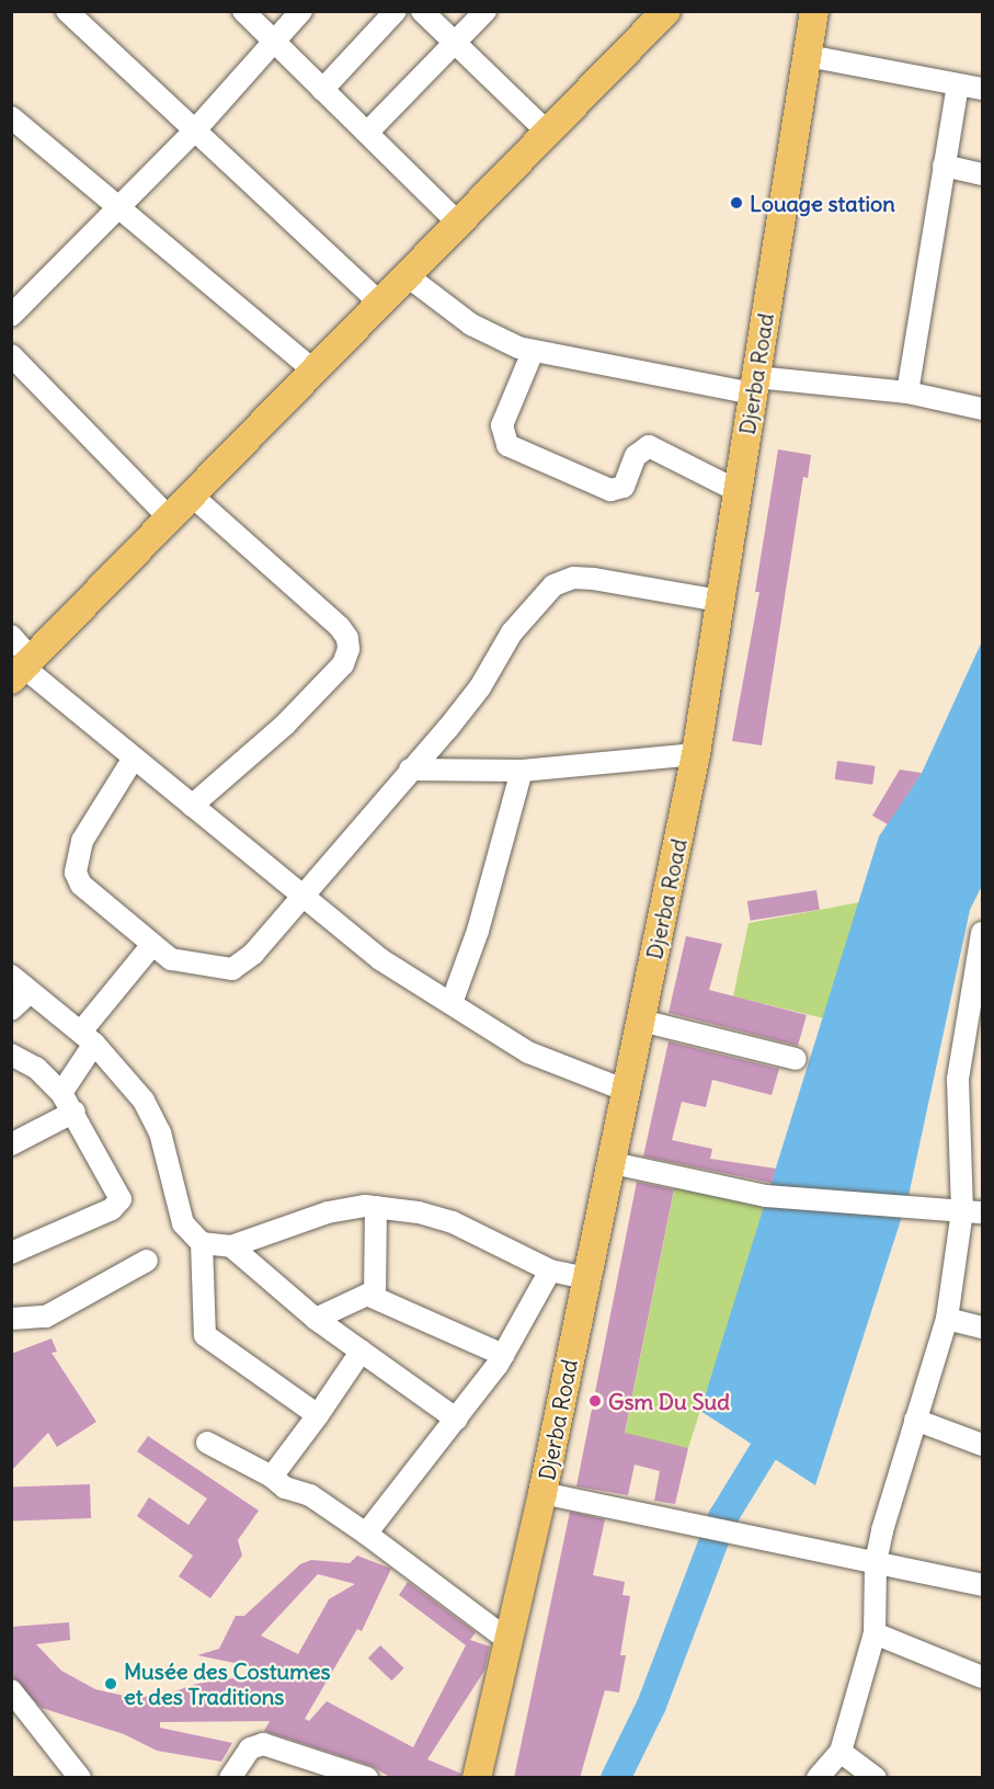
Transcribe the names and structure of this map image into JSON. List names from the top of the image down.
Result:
{
  "streets": {
    "main road": ["Djerba Road"]
  },
  "places": ["Louage station", "Gsm Du Sud", "Musée des Costumes et des Traditions"]
}
